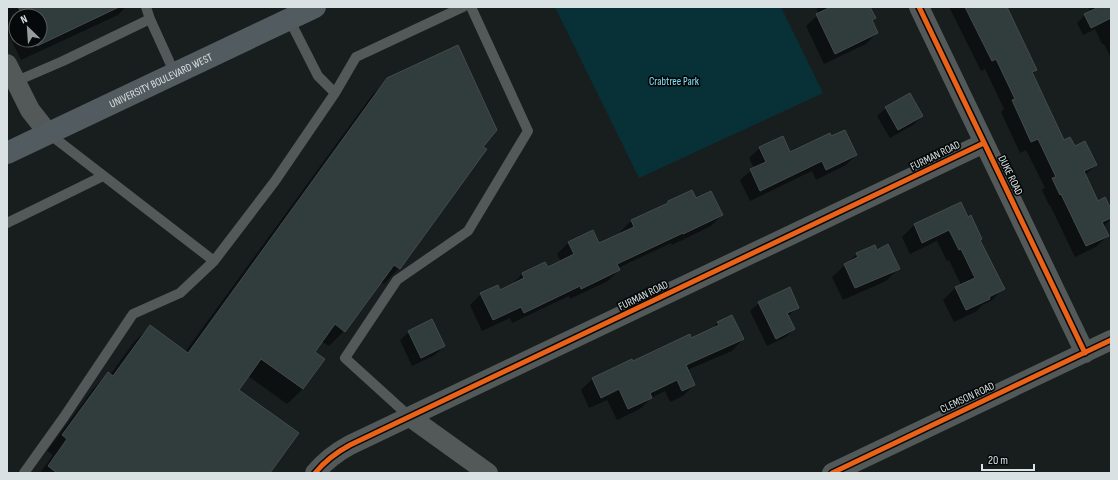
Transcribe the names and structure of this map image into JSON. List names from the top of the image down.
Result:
{
  "streets": {
    "main road": ["UNIVERSITY BOULEVARD WEST"],
    "street": ["FURMAN ROAD", "DUKE ROAD", "CLEMSON ROAD"]
  },
  "crossings": [
    ["FURMAN ROAD", "DUKE ROAD"],
    ["DUKE ROAD", "CLEMSON ROAD"]
  ],
  "parks": ["Crabtree Park"],
  "scale_bar": "20 m",
  "north": "top left"
}
